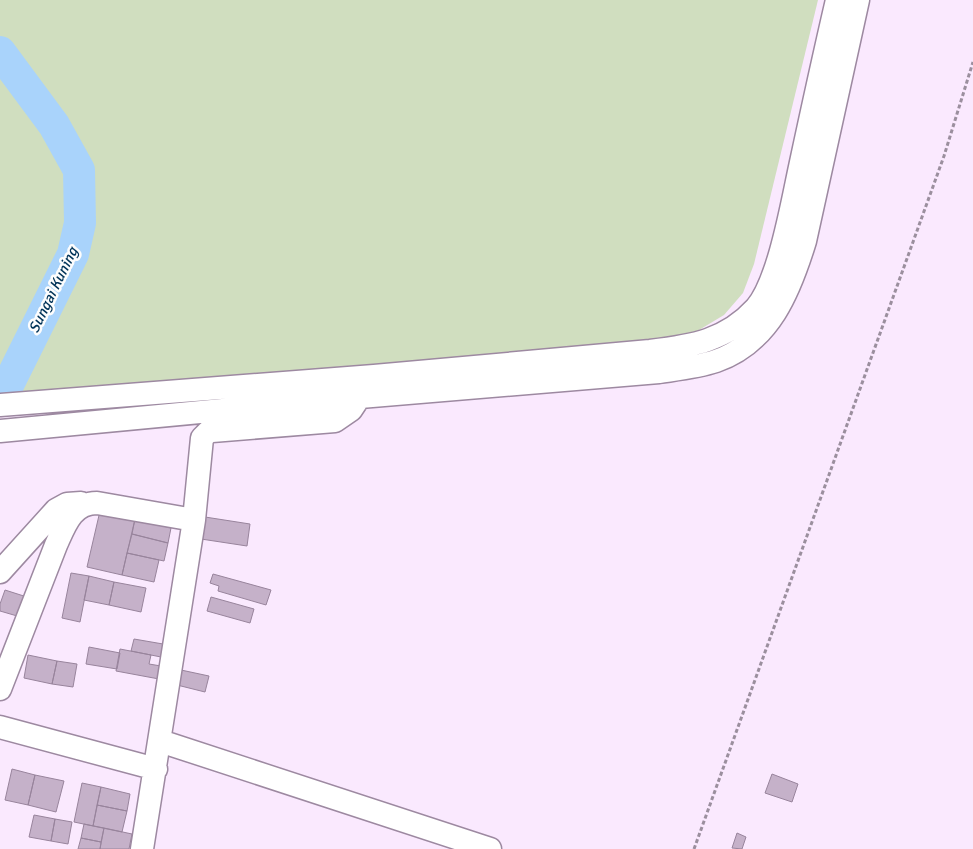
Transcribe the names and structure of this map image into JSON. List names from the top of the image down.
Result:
{
  "water": ["Sungai Kuning"]
}
